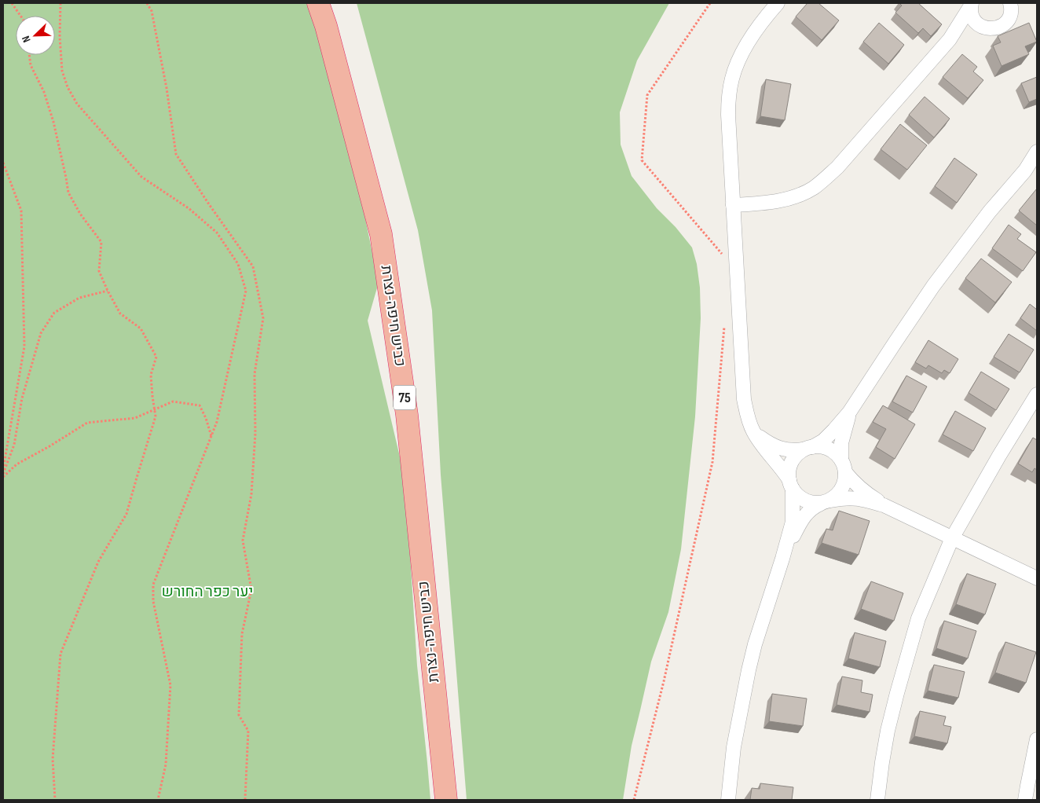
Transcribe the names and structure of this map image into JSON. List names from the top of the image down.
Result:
{
  "streets": {
    "highway": ["כביש חיפה-נצרת", "75"]
  },
  "parks": ["יער כפר החורש"],
  "north": "bottom left"
}
